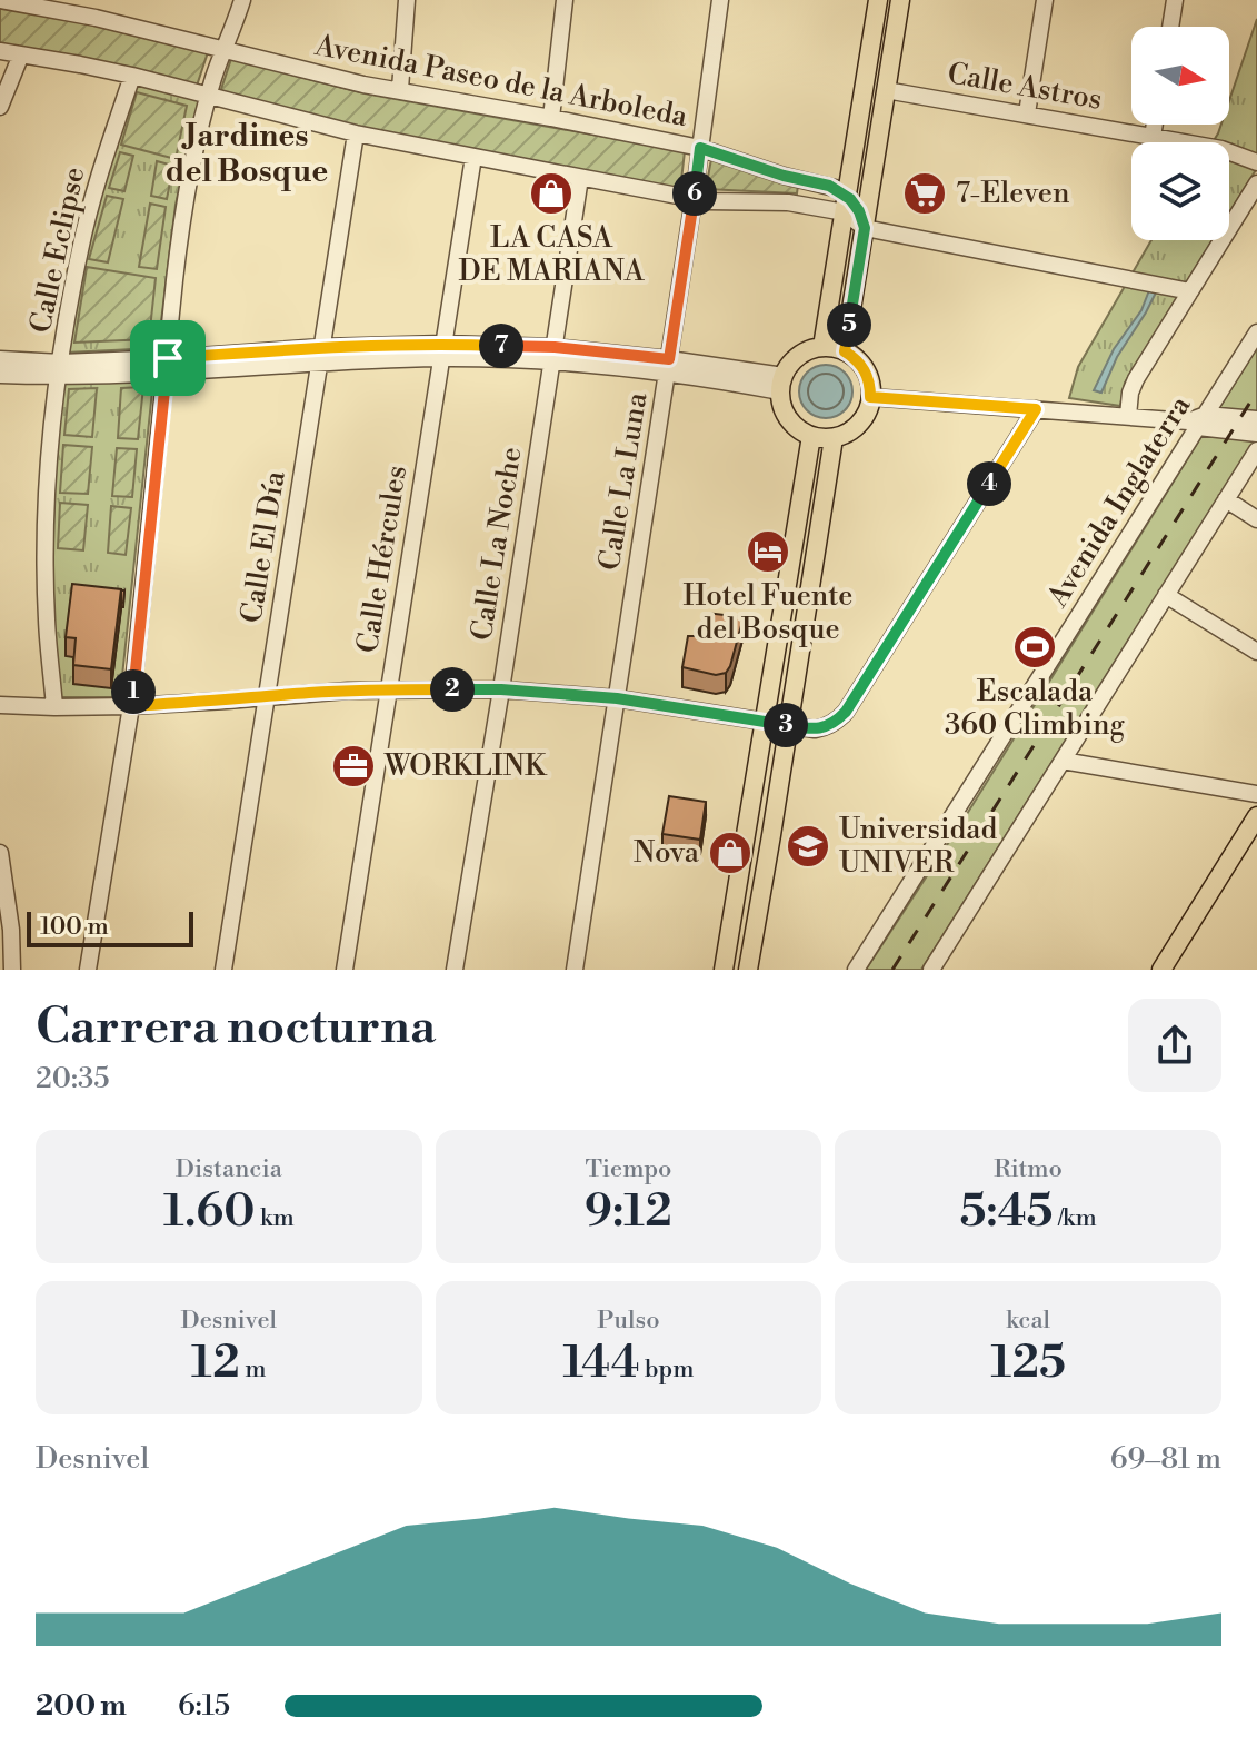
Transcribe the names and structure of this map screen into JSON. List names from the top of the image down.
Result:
{
  "streets": {
    "street": [
      "Avenida Paseo de la Arboleda",
      "Calle Astros",
      "Calle Eclipse",
      "Calle La Luna",
      "Avenida Inglaterra",
      "Calle La Noche",
      "Calle El Día",
      "Calle Hércules"
    ]
  },
  "crossings": [
    ["Avenida Paseo de la Arboleda", "Calle Eclipse"],
    ["Avenida Paseo de la Arboleda", "Calle La Luna"],
    ["Avenida Paseo de la Arboleda", "Calle La Noche"],
    ["Avenida Paseo de la Arboleda", "Calle El Día"],
    ["Avenida Paseo de la Arboleda", "Calle Hércules"]
  ],
  "districts": ["Jardines del Bosque"],
  "places": {
    "shop": ["LA CASA DE MARIANA", "Nova"],
    "supermarket": ["7-Eleven"],
    "hotel": ["Hotel Fuente del Bosque"],
    "sports": ["Escalada 360 Climbing"],
    "office": ["WORKLINK"],
    "school or university": ["Universidad UNIVER"]
  },
  "scale_bar": "100 m",
  "north": "right",
  "page": {
    "pins": [
      "6",
      "5",
      "7",
      "4",
      "2",
      "1",
      "3"
    ],
    "scale": "100 m",
    "heading": ["Carrera nocturna", "20:35"],
    "stats": [
      ["Distancia", "1.60 km"],
      ["Tiempo", "9:12"],
      ["Ritmo", "5:45 /km"],
      ["Desnivel", "12 m"],
      ["Pulso", "144 bpm"],
      ["kcal", "125"]
    ],
    "chart": ["Desnivel", "69–81 m"],
    "list": [
      {
        "name": "200 m",
        "note": "6:15"
      }
    ]
  }
}
